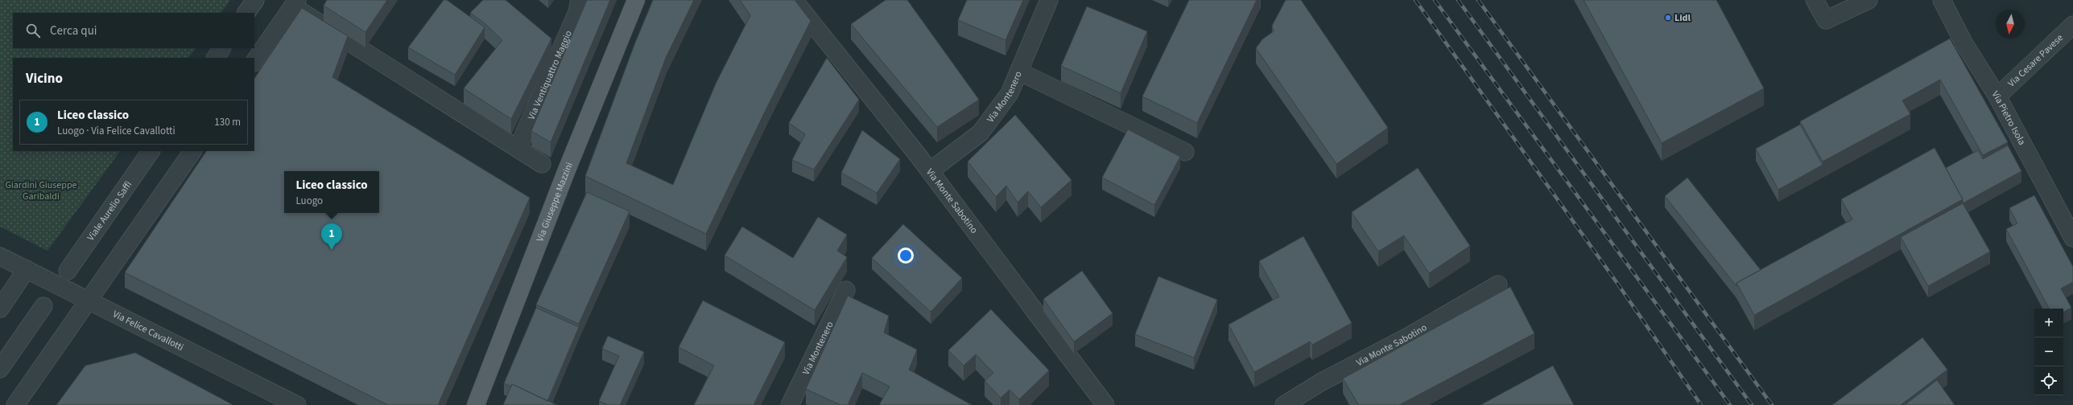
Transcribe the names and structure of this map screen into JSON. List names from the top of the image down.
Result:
{
  "streets": {
    "main road": ["Via Giuseppe Mazzini"],
    "street": [
      "Via Cesare Pavese",
      "Via Ventiquattro Maggio",
      "Via Montenero",
      "Via Pietro Isola",
      "Via Monte Sabotino",
      "Viale Aurelio Saffi",
      "Via Felice Cavallotti"
    ]
  },
  "crossings": [
    ["Via Cesare Pavese", "Via Pietro Isola"],
    ["Via Montenero", "Via Monte Sabotino"]
  ],
  "parks": ["Giardini Giuseppe Garibaldi"],
  "places": ["Lidl"],
  "north": "bottom",
  "page": {
    "search": "Cerca qui",
    "heading": "Vicino",
    "list": [
      {
        "mark": "1",
        "name": "Liceo classico",
        "note": "Luogo · Via Felice Cavallotti",
        "value": "130 m"
      }
    ],
    "popup": ["Liceo classico", "Luogo"],
    "pins": "1",
    "map_buttons": ["+", "−"]
  }
}
